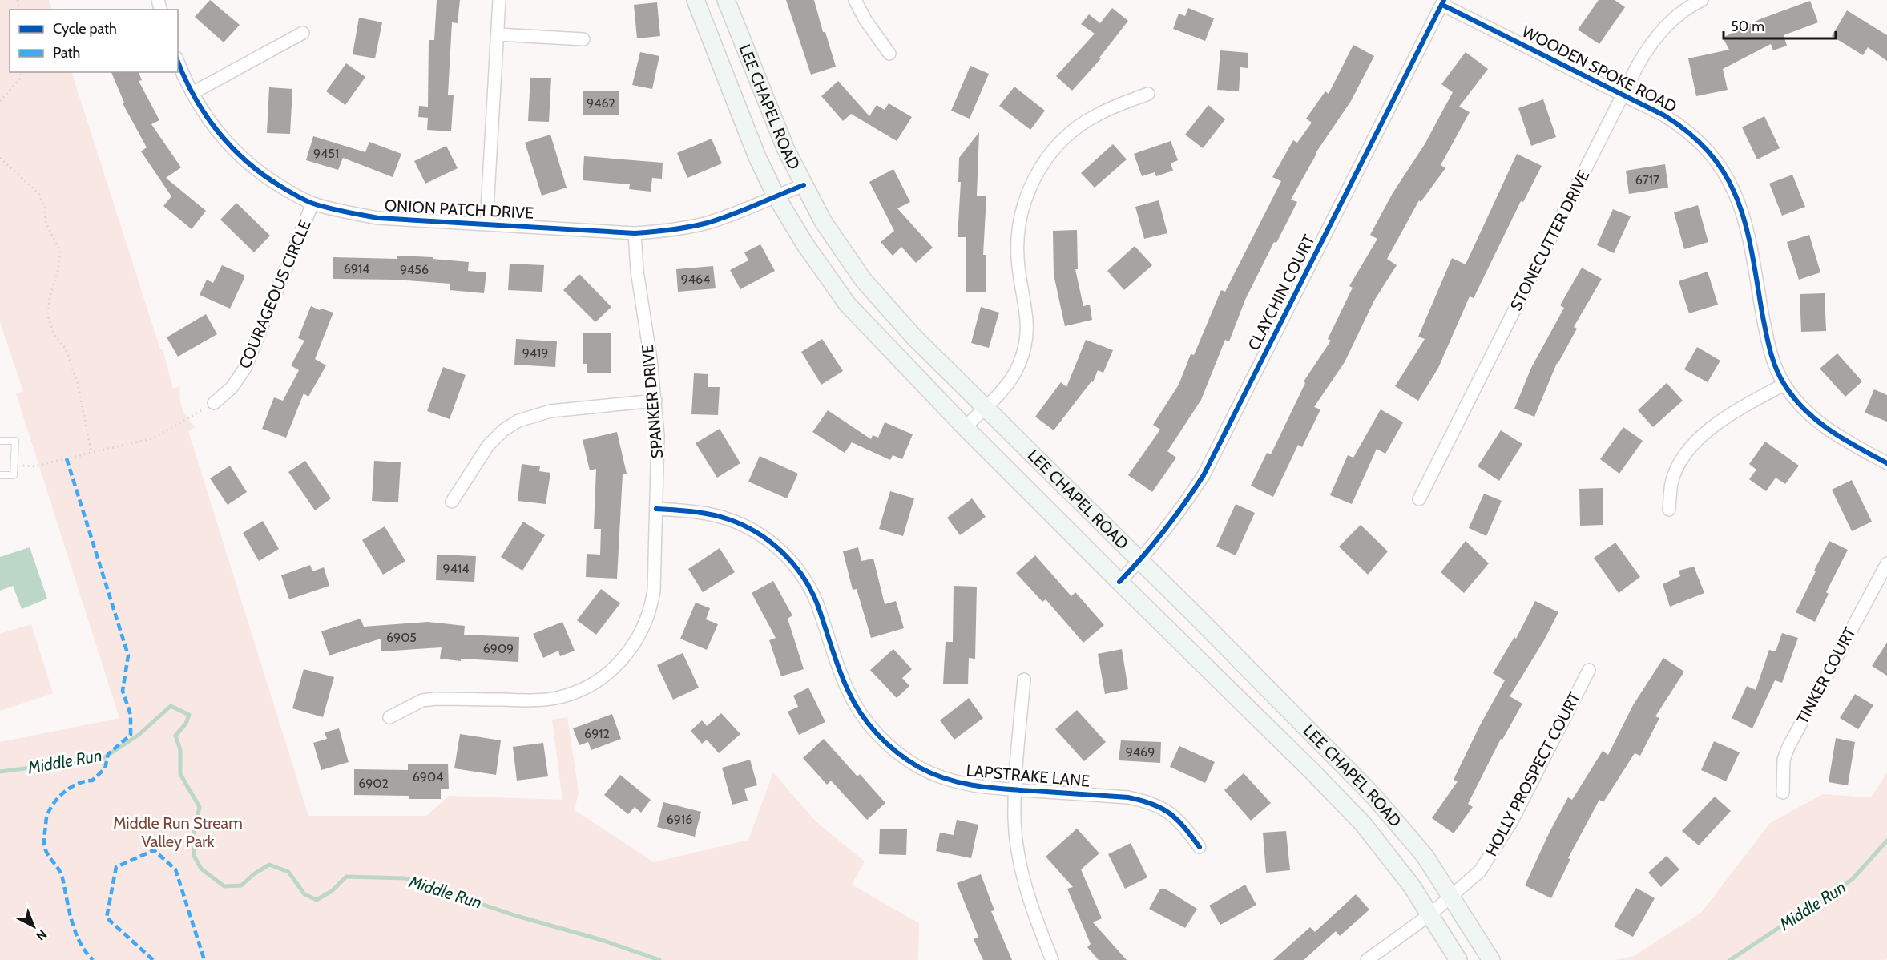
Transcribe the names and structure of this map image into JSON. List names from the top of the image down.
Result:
{
  "streets": {
    "main road": ["LEE CHAPEL ROAD"],
    "street": [
      "WOODEN SPOKE ROAD",
      "ONION PATCH DRIVE",
      "STONECUTTER DRIVE",
      "CLAYCHIN COURT",
      "COURAGEOUS CIRCLE",
      "SPANKER DRIVE",
      "TINKER COURT",
      "HOLLY PROSPECT COURT",
      "LAPSTRAKE LANE"
    ]
  },
  "crossings": [
    ["WOODEN SPOKE ROAD", "STONECUTTER DRIVE"],
    ["WOODEN SPOKE ROAD", "CLAYCHIN COURT"],
    ["LEE CHAPEL ROAD", "ONION PATCH DRIVE"],
    ["LEE CHAPEL ROAD", "CLAYCHIN COURT"],
    ["LEE CHAPEL ROAD", "HOLLY PROSPECT COURT"],
    ["ONION PATCH DRIVE", "COURAGEOUS CIRCLE"],
    ["ONION PATCH DRIVE", "SPANKER DRIVE"],
    ["SPANKER DRIVE", "LAPSTRAKE LANE"]
  ],
  "water": ["Middle Run"],
  "parks": ["Middle Run Stream Valley Park"],
  "house_numbers": [
    "9462",
    "9451",
    "6717",
    "6914",
    "9456",
    "9464",
    "9419",
    "9414",
    "6905",
    "6909",
    "6912",
    "9469",
    "6904",
    "6902",
    "6916"
  ],
  "legend": ["Cycle path", "Path"],
  "scale_bar": "50 m",
  "north": "bottom right"
}
